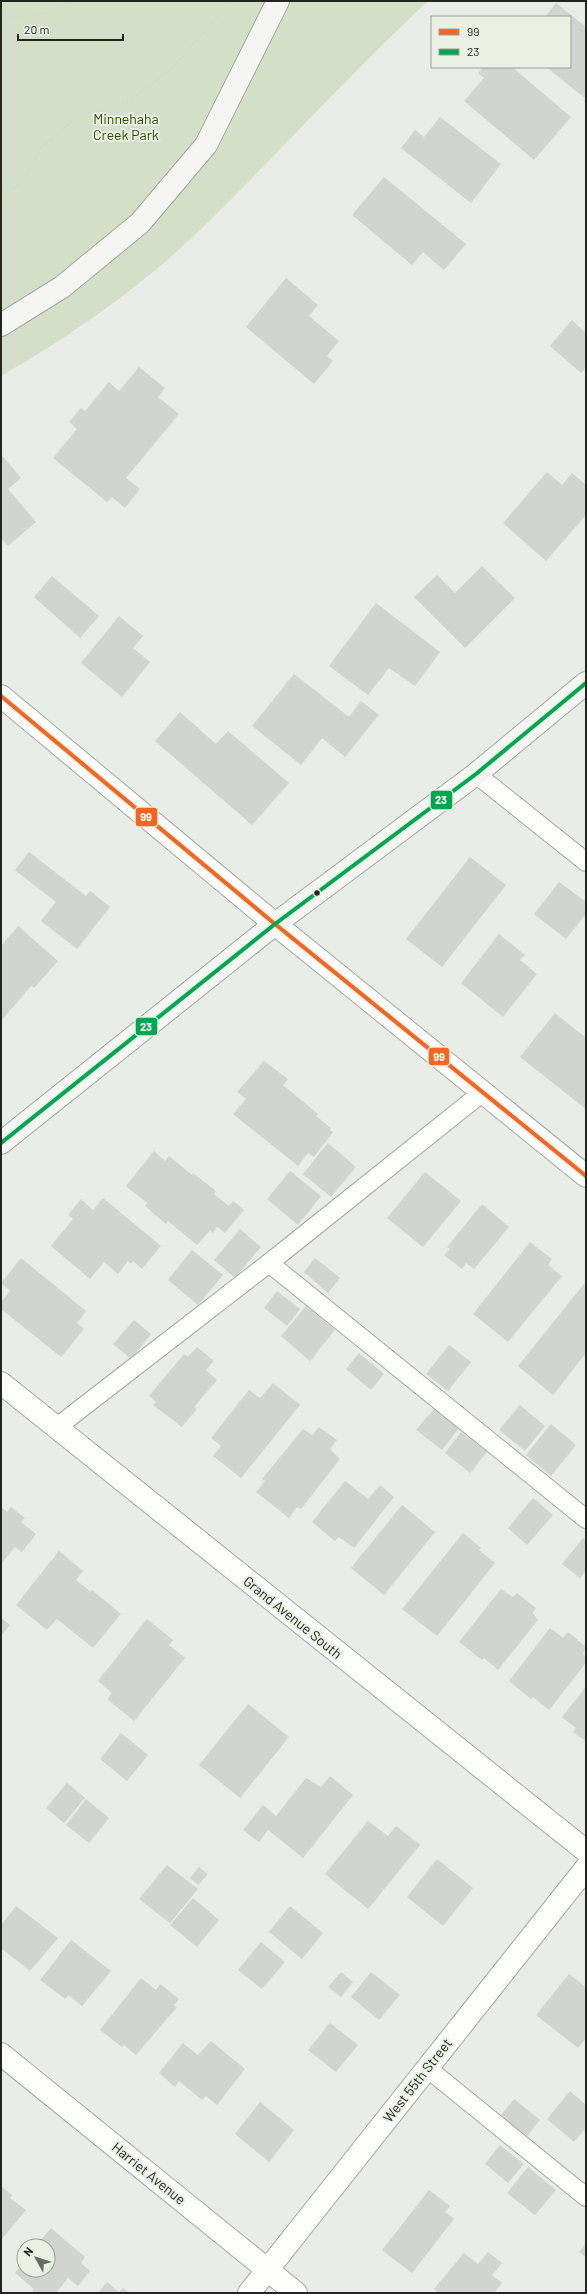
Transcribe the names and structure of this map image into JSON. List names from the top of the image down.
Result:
{
  "streets": {
    "street": ["Grand Avenue South", "West 55th Street", "Harriet Avenue"]
  },
  "crossings": [
    ["West 55th Street", "Harriet Avenue"]
  ],
  "parks": ["Minnehaha Creek Park"],
  "lines": ["transit line 23", "transit line 99"],
  "legend": ["99", "23"],
  "scale_bar": "20 m",
  "north": "top left"
}
